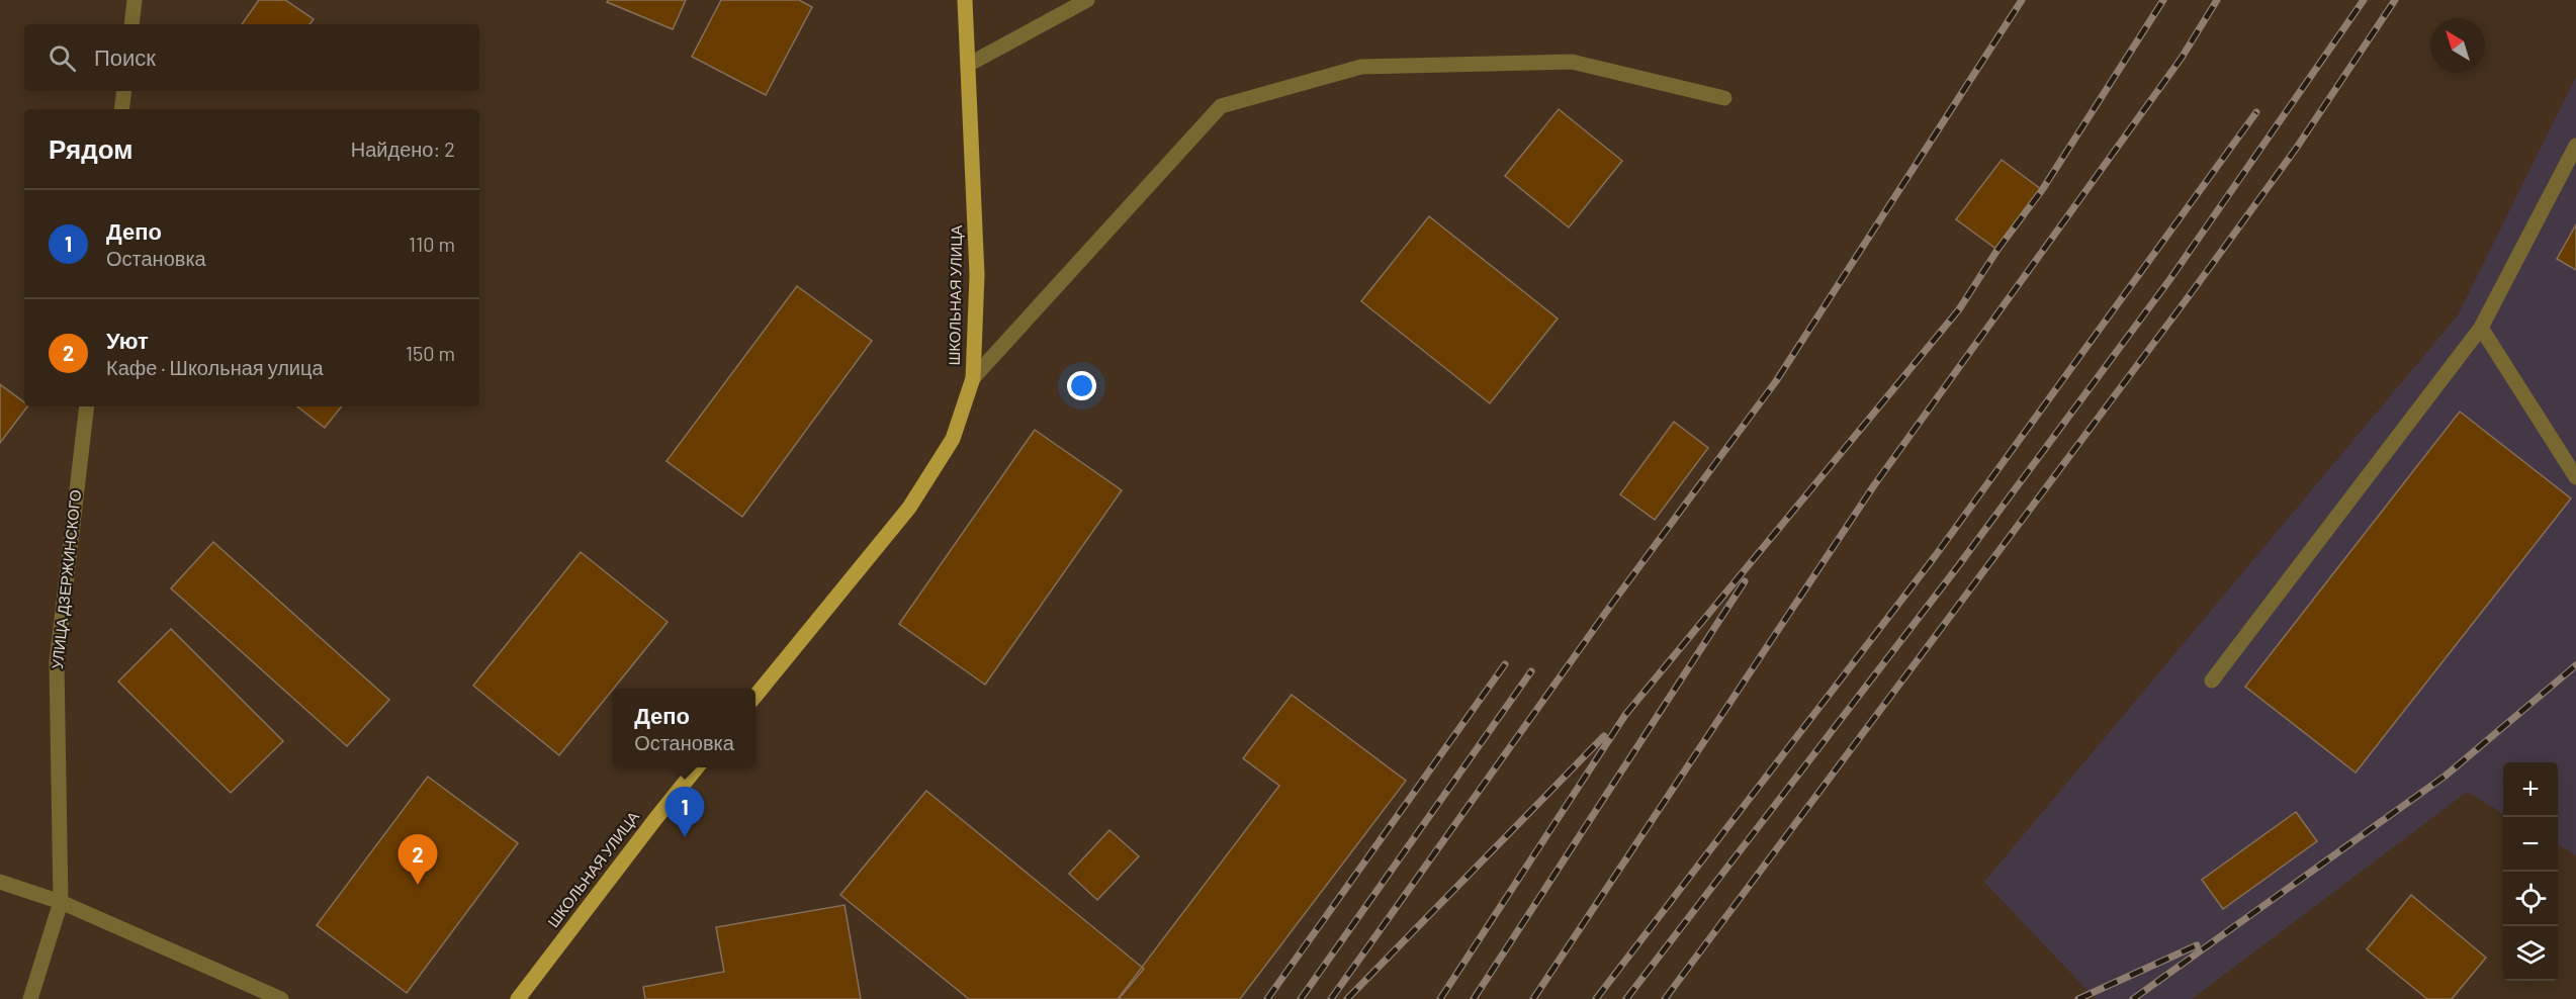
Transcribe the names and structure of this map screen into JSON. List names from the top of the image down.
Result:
{
  "streets": {
    "main road": ["ШКОЛЬНАЯ УЛИЦА"],
    "street": ["УЛИЦА ДЗЕРЖИНСКОГО"]
  },
  "north": "top left",
  "page": {
    "search": "Поиск",
    "heading": ["Рядом", "Найдено: 2"],
    "list": [
      {
        "mark": "1",
        "name": "Депо",
        "note": "Остановка",
        "value": "110 m"
      },
      {
        "mark": "2",
        "name": "Уют",
        "note": "Кафе · Школьная улица",
        "value": "150 m"
      }
    ],
    "popup": ["Депо", "Остановка"],
    "map_buttons": ["+", "−"],
    "pins": ["1", "2"]
  }
}
